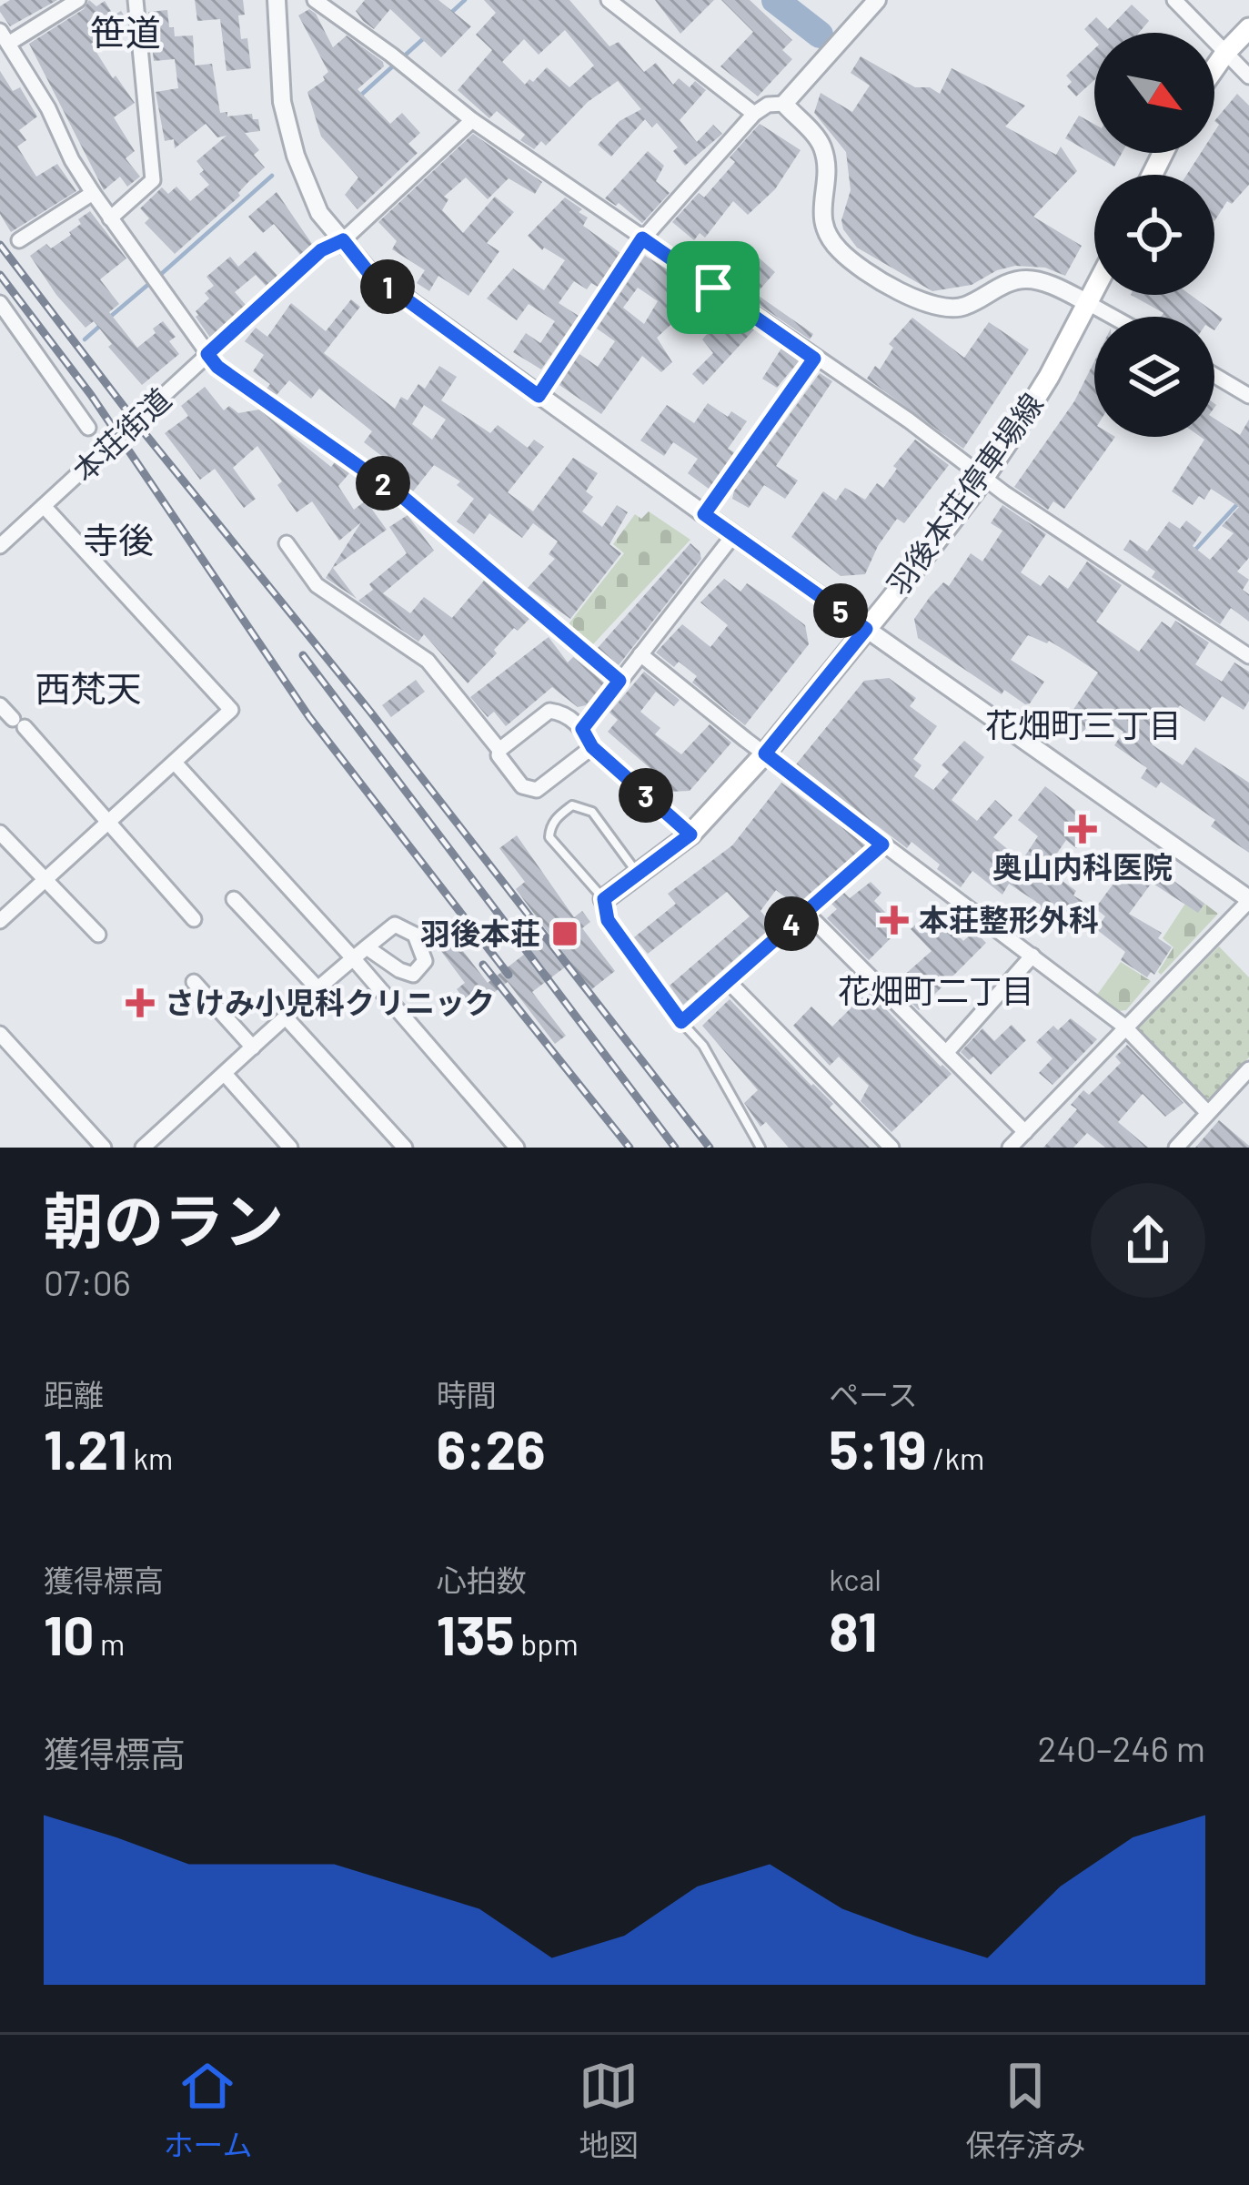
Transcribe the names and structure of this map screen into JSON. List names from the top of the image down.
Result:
{
  "streets": {
    "main road": ["羽後本荘停車場線"],
    "street": ["本荘街道"]
  },
  "districts": [
    "笹道",
    "寺後",
    "西梵天",
    "花畑町三丁目",
    "花畑町二丁目"
  ],
  "places": {
    "health": ["奥山内科医院", "本荘整形外科", "さけみ小児科クリニック"],
    "transit": ["羽後本荘"]
  },
  "north": "bottom right",
  "page": {
    "pins": [
      "1",
      "2",
      "5",
      "3",
      "4"
    ],
    "heading": ["朝のラン", "07:06"],
    "stats": [
      ["距離", "1.21 km"],
      ["時間", "6:26"],
      ["ペース", "5:19 /km"],
      ["獲得標高", "10 m"],
      ["心拍数", "135 bpm"],
      ["kcal", "81"]
    ],
    "chart": ["獲得標高", "240–246 m"],
    "tabs": ["ホーム", "地図", "保存済み"]
  }
}
